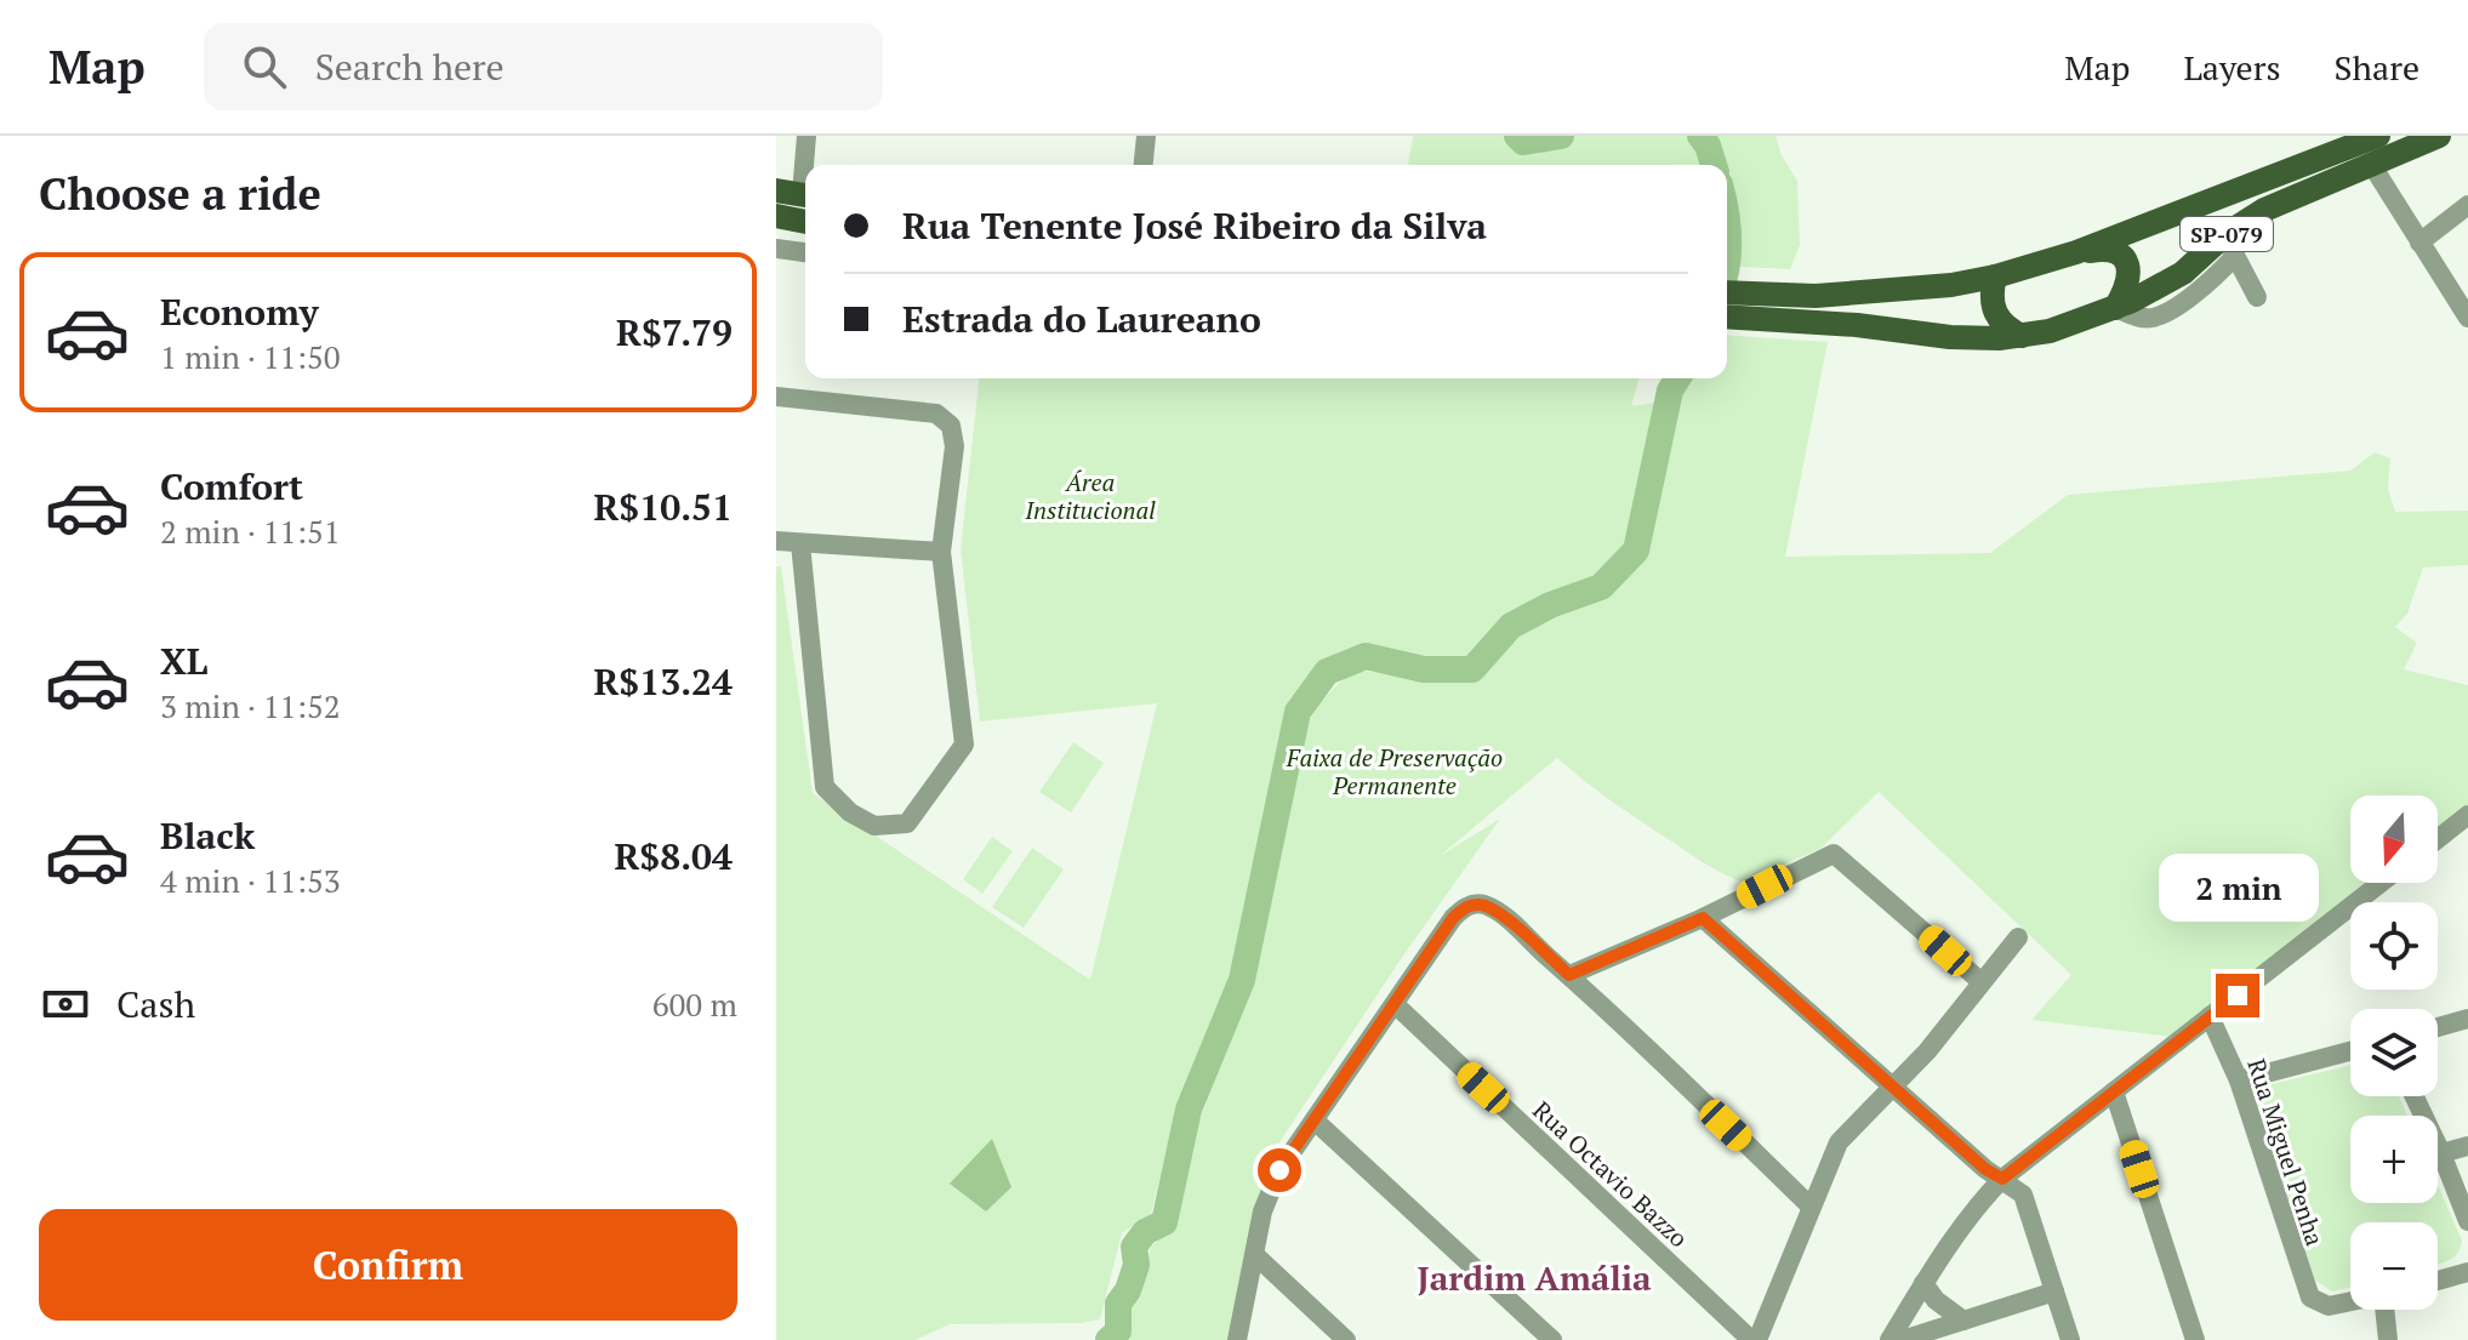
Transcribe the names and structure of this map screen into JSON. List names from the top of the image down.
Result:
{
  "streets": {
    "main road": ["SP-079"],
    "street": ["Rua Miguel Penha", "Rua Octavio Bazzo"]
  },
  "districts": ["Jardim Amália"],
  "parks": ["Área Institucional", "Faixa de Preservação Permanente"],
  "north": "bottom",
  "page": {
    "header": "Map",
    "search": "Search here",
    "nav": ["Map", "Layers", "Share"],
    "heading": "Choose a ride",
    "banner": ["Rua Tenente José Ribeiro da Silva", "Estrada do Laureano"],
    "list": [
      {
        "name": "Economy",
        "note": "1 min · 11:50",
        "value": "R$7.79"
      },
      {
        "name": "Comfort",
        "note": "2 min · 11:51",
        "value": "R$10.51"
      },
      {
        "name": "XL",
        "note": "3 min · 11:52",
        "value": "R$13.24"
      },
      {
        "name": "Black",
        "note": "4 min · 11:53",
        "value": "R$8.04"
      }
    ],
    "map_buttons": ["+", "−"],
    "bubble": "2 min",
    "pay": ["Cash", "600 m"],
    "buttons": "Confirm"
  }
}
